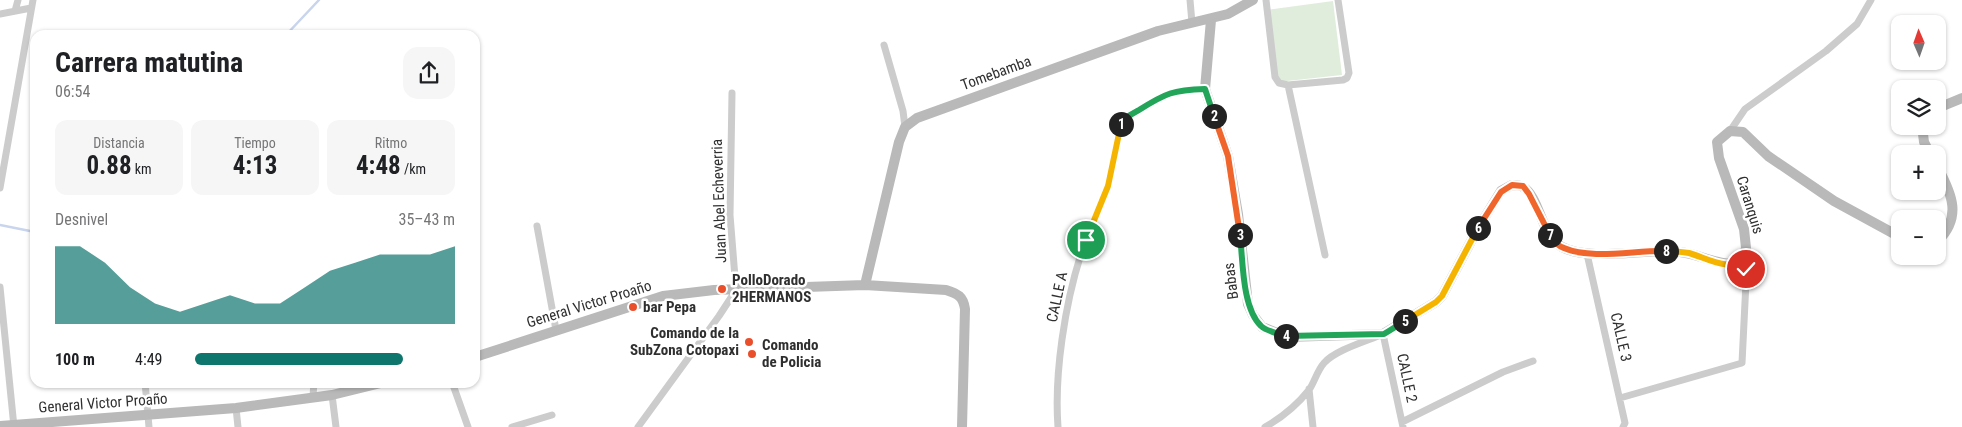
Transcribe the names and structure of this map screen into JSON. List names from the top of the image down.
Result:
{
  "streets": {
    "street": [
      "Tomebamba",
      "Juan Abel Echeverria",
      "Caranquis",
      "Babas",
      "CALLE A",
      "General Victor Proaño",
      "CALLE 3",
      "CALLE 2"
    ]
  },
  "crossings": [
    ["Tomebamba", "Babas"],
    ["Juan Abel Echeverria", "General Victor Proaño"],
    ["Caranquis", "Babas"],
    ["Caranquis", "CALLE 3"],
    ["Caranquis", "CALLE 2"],
    ["Babas", "CALLE A"],
    ["Babas", "CALLE 2"]
  ],
  "places": [
    "PolloDorado 2HERMANOS",
    "bar Pepa",
    "Comando de la SubZona Cotopaxi",
    "Comando de Policia"
  ],
  "north": "top",
  "page": {
    "map_buttons": ["+", "−"],
    "heading": ["Carrera matutina", "06:54"],
    "pins": [
      "2",
      "1",
      "6",
      "3",
      "7",
      "8",
      "5",
      "4"
    ],
    "stats": [
      ["Distancia", "0.88 km"],
      ["Tiempo", "4:13"],
      ["Ritmo", "4:48 /km"]
    ],
    "chart": ["Desnivel", "35–43 m"],
    "list": [
      {
        "name": "100 m",
        "note": "4:49"
      }
    ]
  }
}
